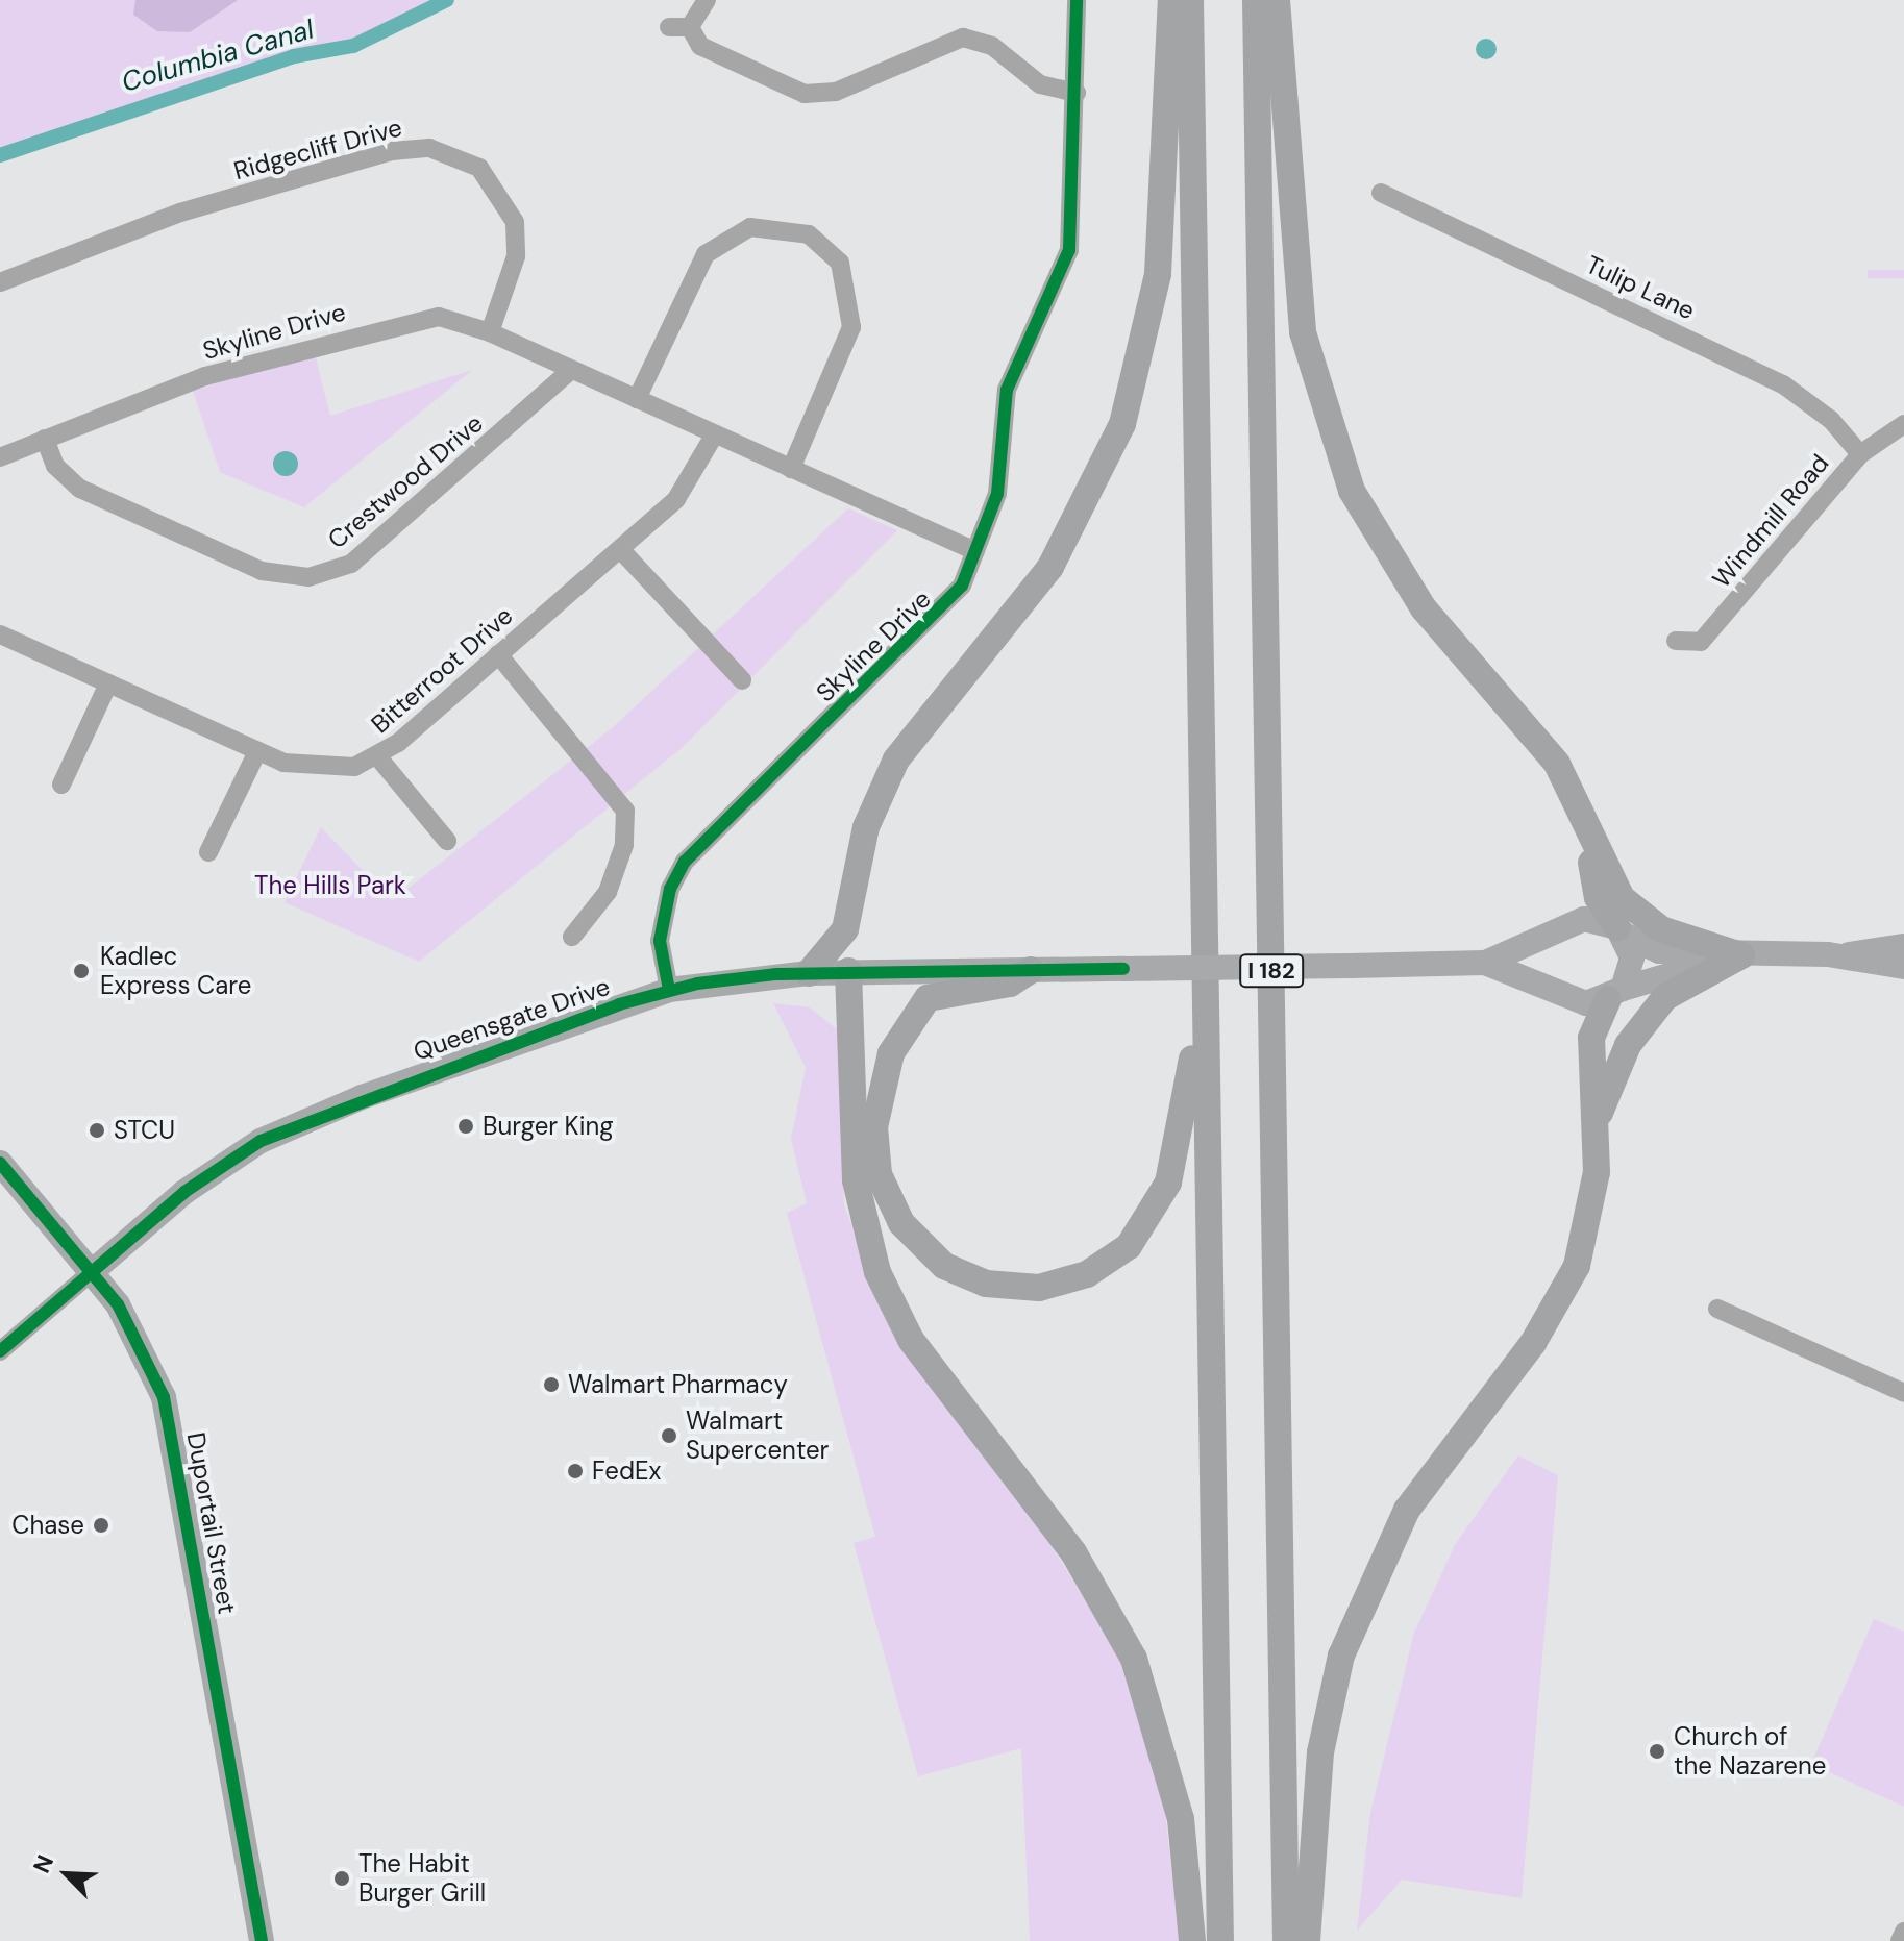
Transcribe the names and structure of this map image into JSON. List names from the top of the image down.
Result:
{
  "streets": {
    "highway": ["I 182"],
    "main road": ["Queensgate Drive", "Duportail Street"],
    "street": [
      "Ridgecliff Drive",
      "Tulip Lane",
      "Skyline Drive",
      "Crestwood Drive",
      "Windmill Road",
      "Bitterroot Drive"
    ]
  },
  "crossings": [
    ["Ridgecliff Drive", "Skyline Drive"],
    ["Tulip Lane", "Windmill Road"],
    ["Skyline Drive", "Crestwood Drive"],
    ["Skyline Drive", "Bitterroot Drive"],
    ["Skyline Drive", "Queensgate Drive"],
    ["Queensgate Drive", "Duportail Street"]
  ],
  "water": ["Columbia Canal"],
  "parks": ["The Hills Park"],
  "places": [
    "Kadlec Express Care",
    "Burger King",
    "STCU",
    "Walmart Pharmacy",
    "Walmart Supercenter",
    "FedEx",
    "Chase",
    "Church of the Nazarene",
    "The Habit Burger Grill"
  ],
  "north": "top left"
}
